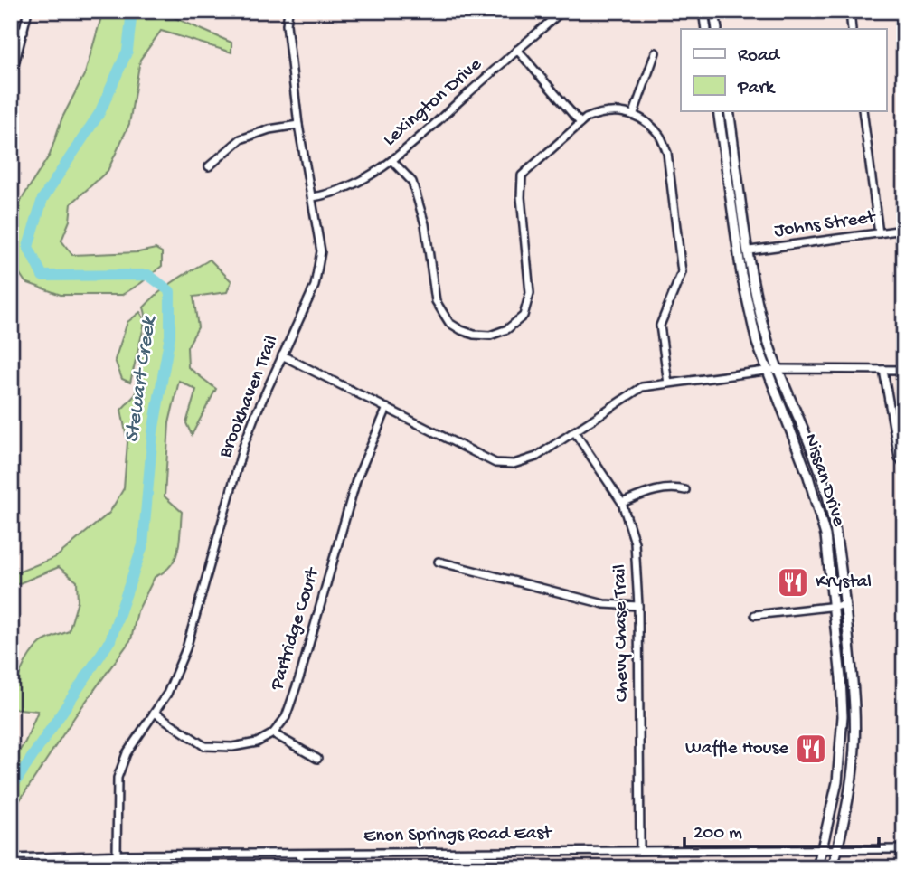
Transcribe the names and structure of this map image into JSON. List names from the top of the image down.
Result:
{
  "streets": {
    "main road": ["Nissan Drive"],
    "street": [
      "Lexington Drive",
      "Johns Street",
      "Brookhaven Trail",
      "Partridge Court",
      "Chevy Chase Trail",
      "Enon Springs Road East"
    ]
  },
  "crossings": [
    ["Lexington Drive", "Brookhaven Trail"],
    ["Johns Street", "Nissan Drive"],
    ["Brookhaven Trail", "Enon Springs Road East"],
    ["Nissan Drive", "Enon Springs Road East"],
    ["Chevy Chase Trail", "Enon Springs Road East"]
  ],
  "water": ["Stewart Creek"],
  "places": {
    "restaurant": ["Krystal", "Waffle House"]
  },
  "legend": ["Road", "Park"],
  "scale_bar": "200 m"
}
